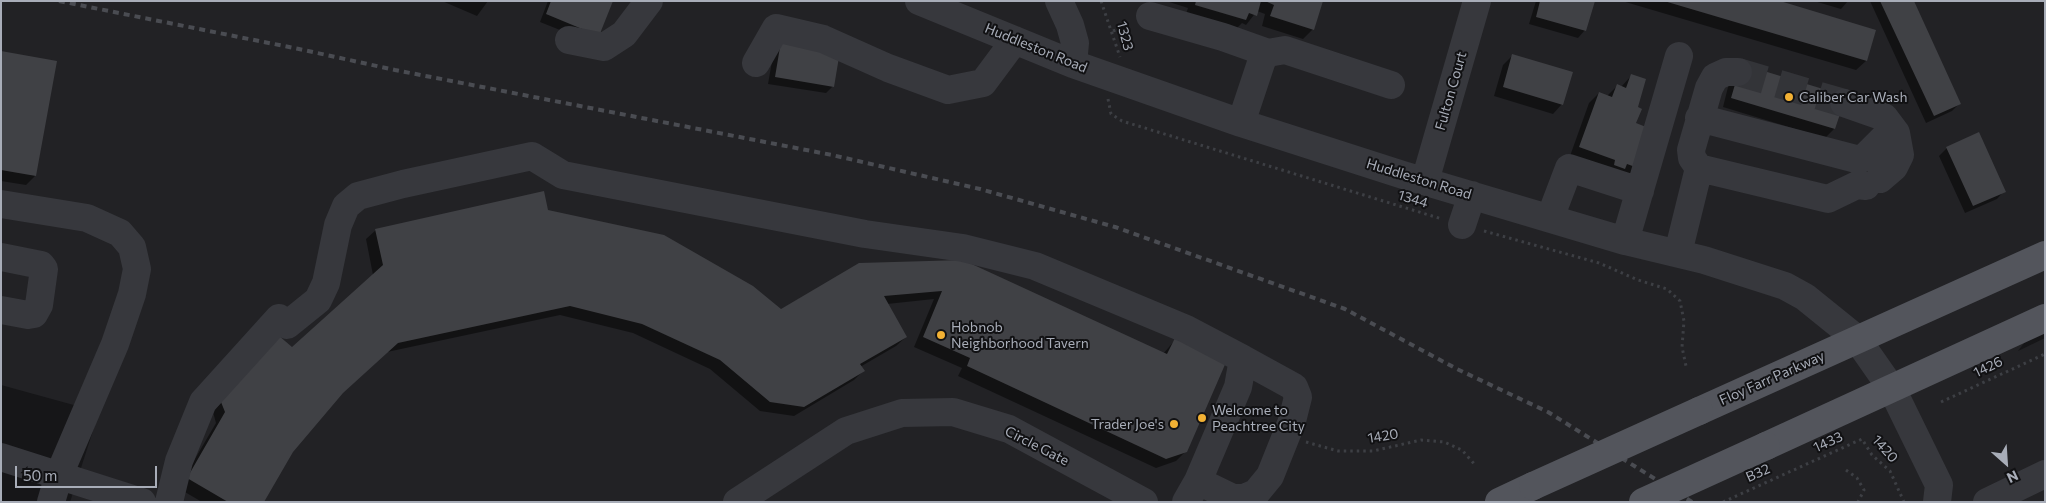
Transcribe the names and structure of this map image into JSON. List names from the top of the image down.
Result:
{
  "streets": {
    "main road": ["Floy Farr Parkway"],
    "street": ["Huddleston Road", "Fulton Court", "Circle Gate"],
    "path": [
      "1323",
      "1344",
      "1426",
      "1420",
      "1433",
      "B32"
    ]
  },
  "crossings": [
    ["1323", "Huddleston Road"],
    ["1323", "1344"],
    ["Huddleston Road", "Fulton Court"],
    ["Huddleston Road", "1344"],
    ["Huddleston Road", "Floy Farr Parkway"],
    ["1420", "1433"],
    ["1433", "B32"]
  ],
  "places": [
    "Caliber Car Wash",
    "Hobnob Neighborhood Tavern",
    "Welcome to Peachtree City",
    "Trader Joe's"
  ],
  "scale_bar": "50 m",
  "north": "bottom right"
}
